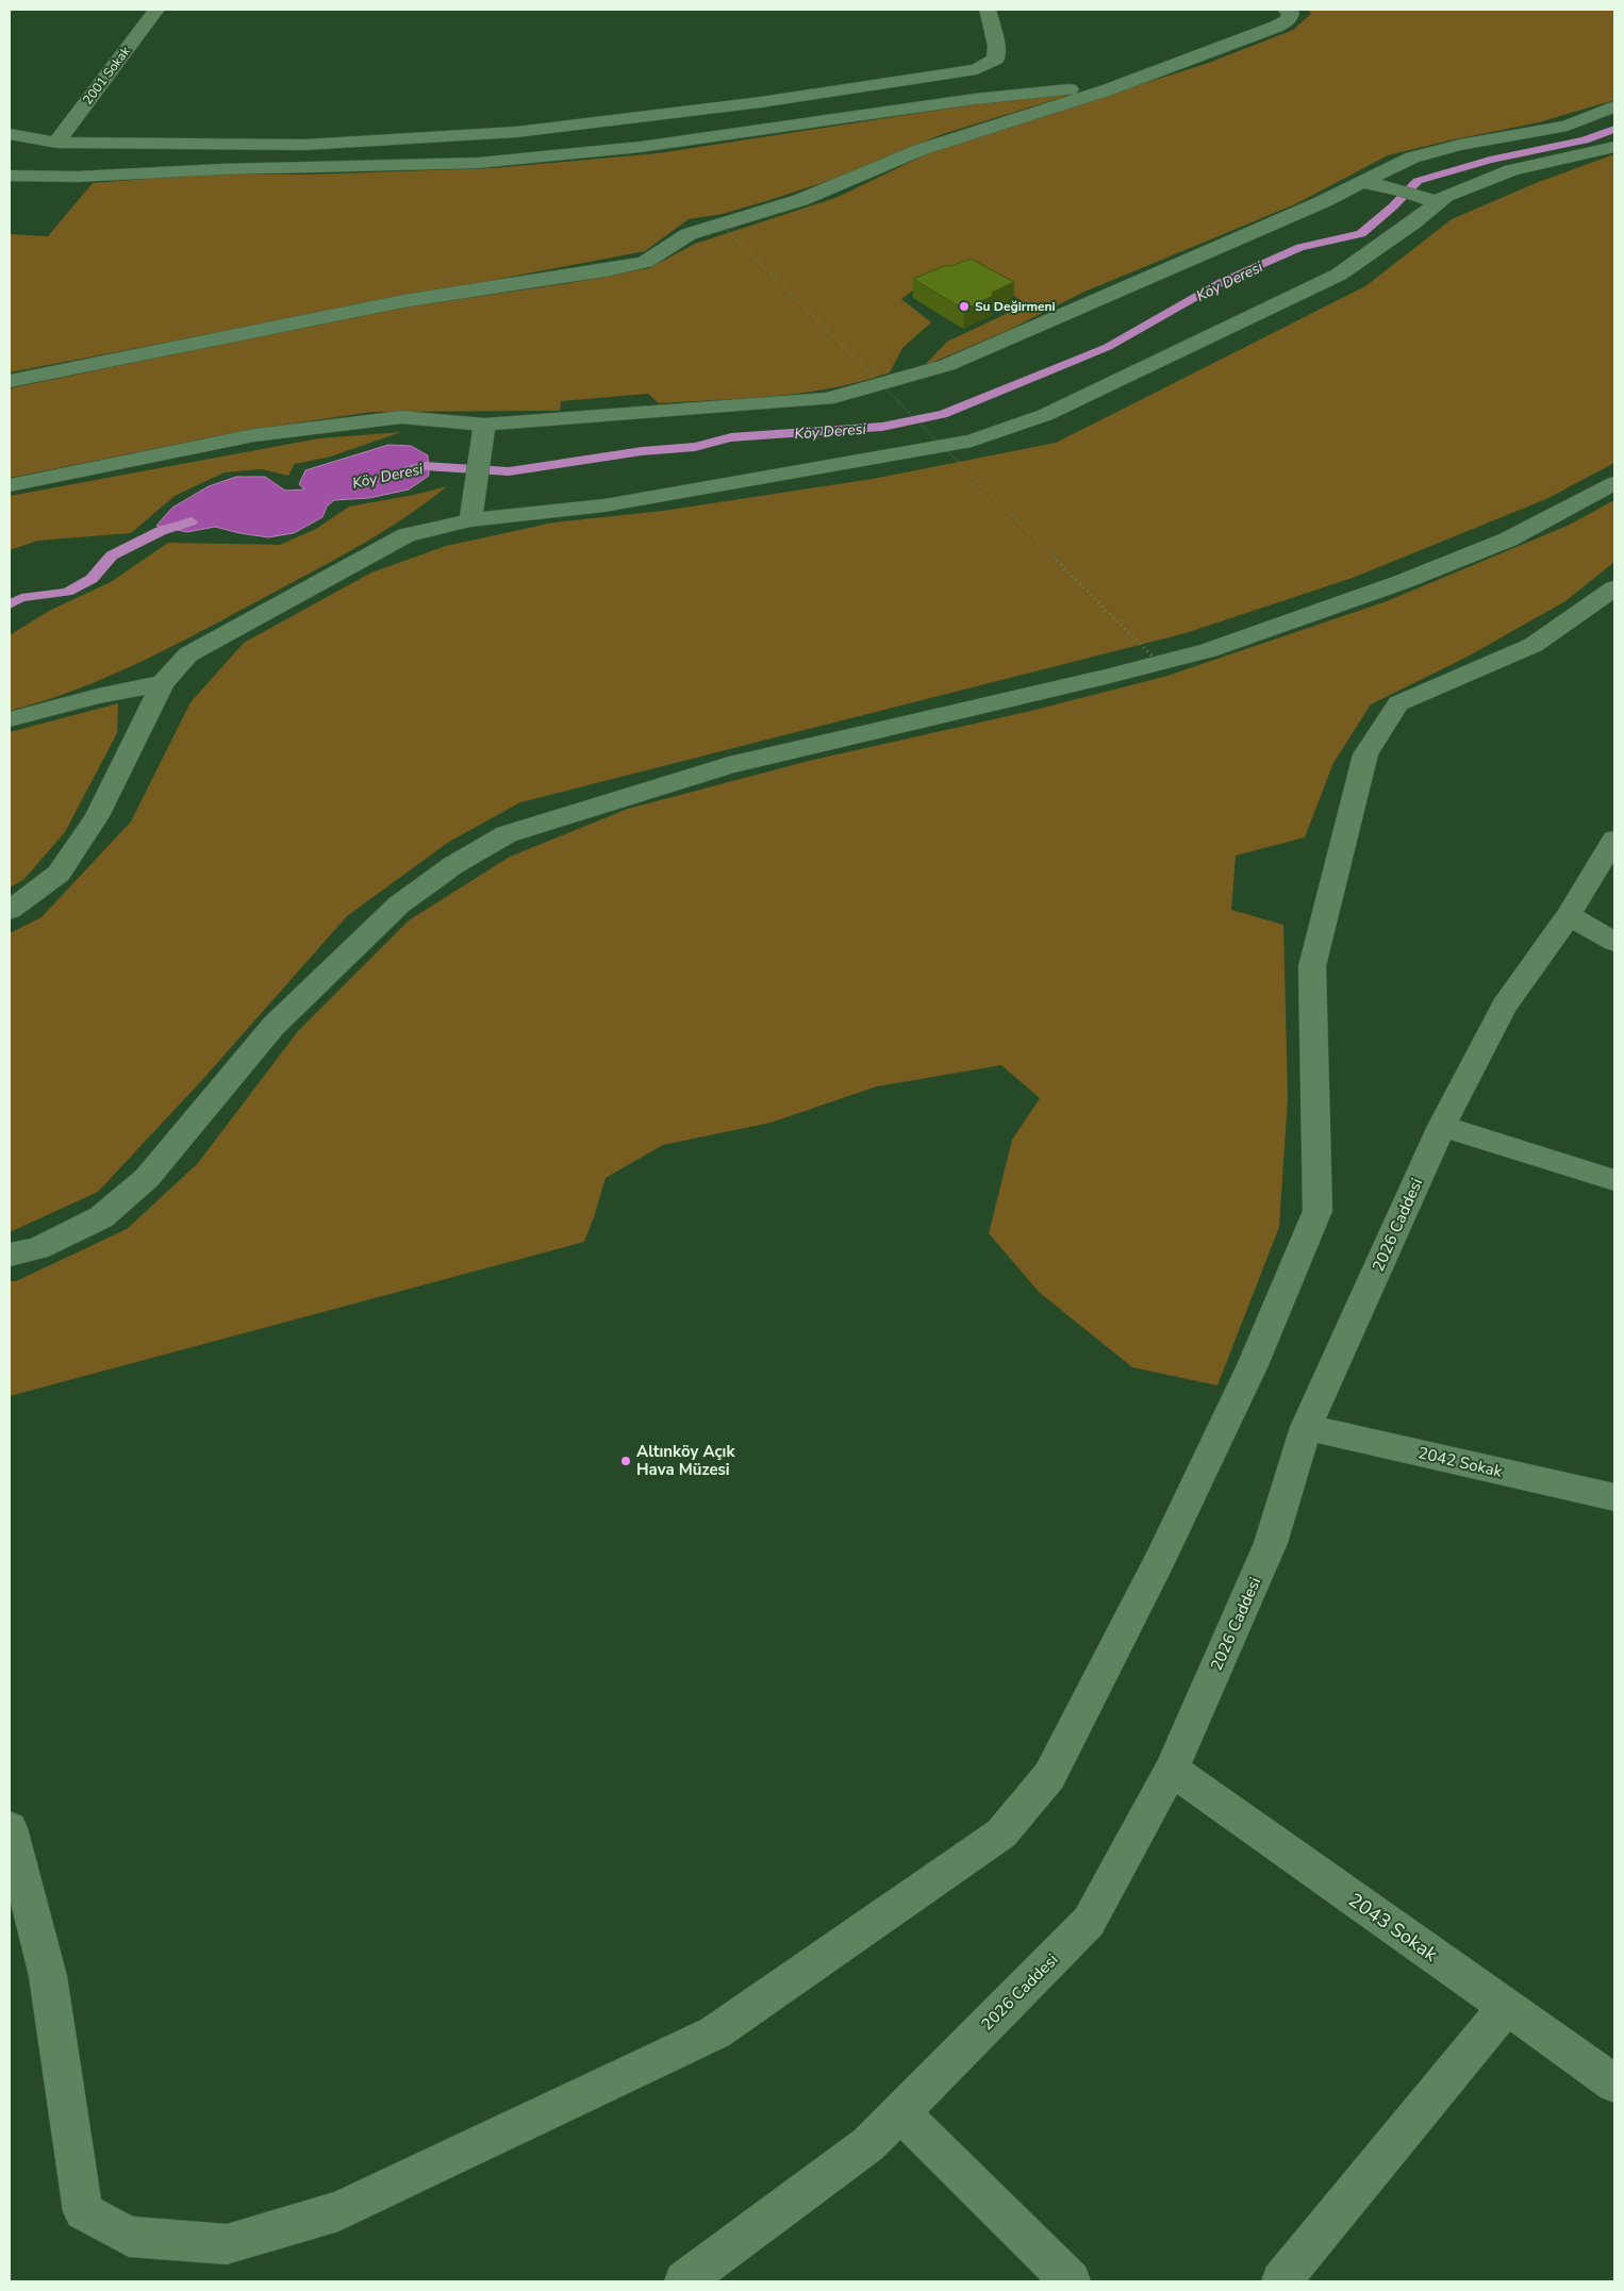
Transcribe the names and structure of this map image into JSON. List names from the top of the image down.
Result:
{
  "streets": {
    "street": [
      "2001 Sokak",
      "2026 Caddesi",
      "2042 Sokak",
      "2043 Sokak"
    ]
  },
  "crossings": [
    ["2026 Caddesi", "2042 Sokak"],
    ["2026 Caddesi", "2043 Sokak"]
  ],
  "water": ["Köy Deresi"],
  "places": ["Su Değirmeni", "Altınköy Açık Hava Müzesi"]
}
